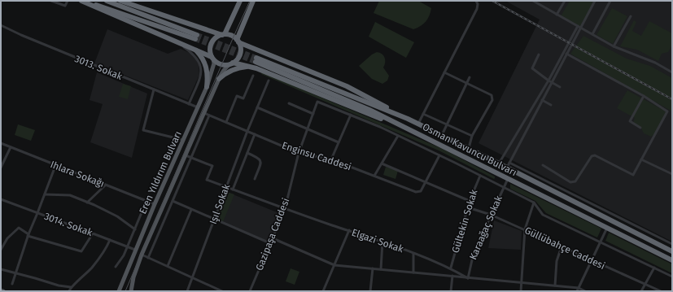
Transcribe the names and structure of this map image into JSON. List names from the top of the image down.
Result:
{
  "streets": {
    "highway": ["Osman Kavuncu Bulvarı"],
    "main road": ["Eren Yıldırım Bulvarı"],
    "street": [
      "3013. Sokak",
      "Enginsu Caddesi",
      "Ihlara Sokağı",
      "Işıl Sokak",
      "Gültekin Sokak",
      "3014. Sokak",
      "Karaağaç Sokak",
      "Gazipaşa Caddesi",
      "Elgazi Sokak",
      "Güllübahçe Caddesi"
    ]
  },
  "crossings": [
    ["3013. Sokak", "Eren Yıldırım Bulvarı"],
    ["Osman Kavuncu Bulvarı", "Karaağaç Sokak"],
    ["Enginsu Caddesi", "Eren Yıldırım Bulvarı"],
    ["Enginsu Caddesi", "Işıl Sokak"],
    ["Enginsu Caddesi", "Gazipaşa Caddesi"],
    ["Eren Yıldırım Bulvarı", "Ihlara Sokağı"],
    ["Eren Yıldırım Bulvarı", "3014. Sokak"],
    ["Işıl Sokak", "Elgazi Sokak"],
    ["Gültekin Sokak", "Elgazi Sokak"],
    ["Gültekin Sokak", "Güllübahçe Caddesi"],
    ["Karaağaç Sokak", "Elgazi Sokak"],
    ["Karaağaç Sokak", "Güllübahçe Caddesi"],
    ["Gazipaşa Caddesi", "Elgazi Sokak"]
  ]
}
